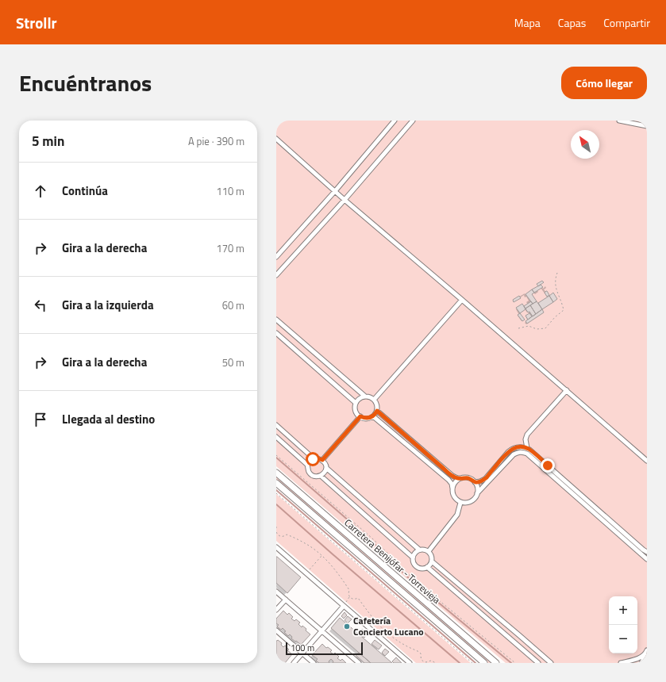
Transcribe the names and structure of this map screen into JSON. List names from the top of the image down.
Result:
{
  "streets": {
    "main road": ["Carretera Benijófar - Torrevieja"]
  },
  "places": ["Cafetería Concierto Lucano"],
  "scale_bar": "100 m",
  "north": "top left",
  "page": {
    "header": "Strollr",
    "nav": ["Mapa", "Capas", "Compartir"],
    "title": "Encuéntranos",
    "buttons": "Cómo llegar",
    "heading": ["5 min", "A pie · 390 m"],
    "list": [
      ["Continúa", "110 m"],
      ["Gira a la derecha", "170 m"],
      ["Gira a la izquierda", "60 m"],
      ["Gira a la derecha", "50 m"],
      "Llegada al destino"
    ],
    "map_buttons": ["+", "−"],
    "scale": "100 m"
  }
}
